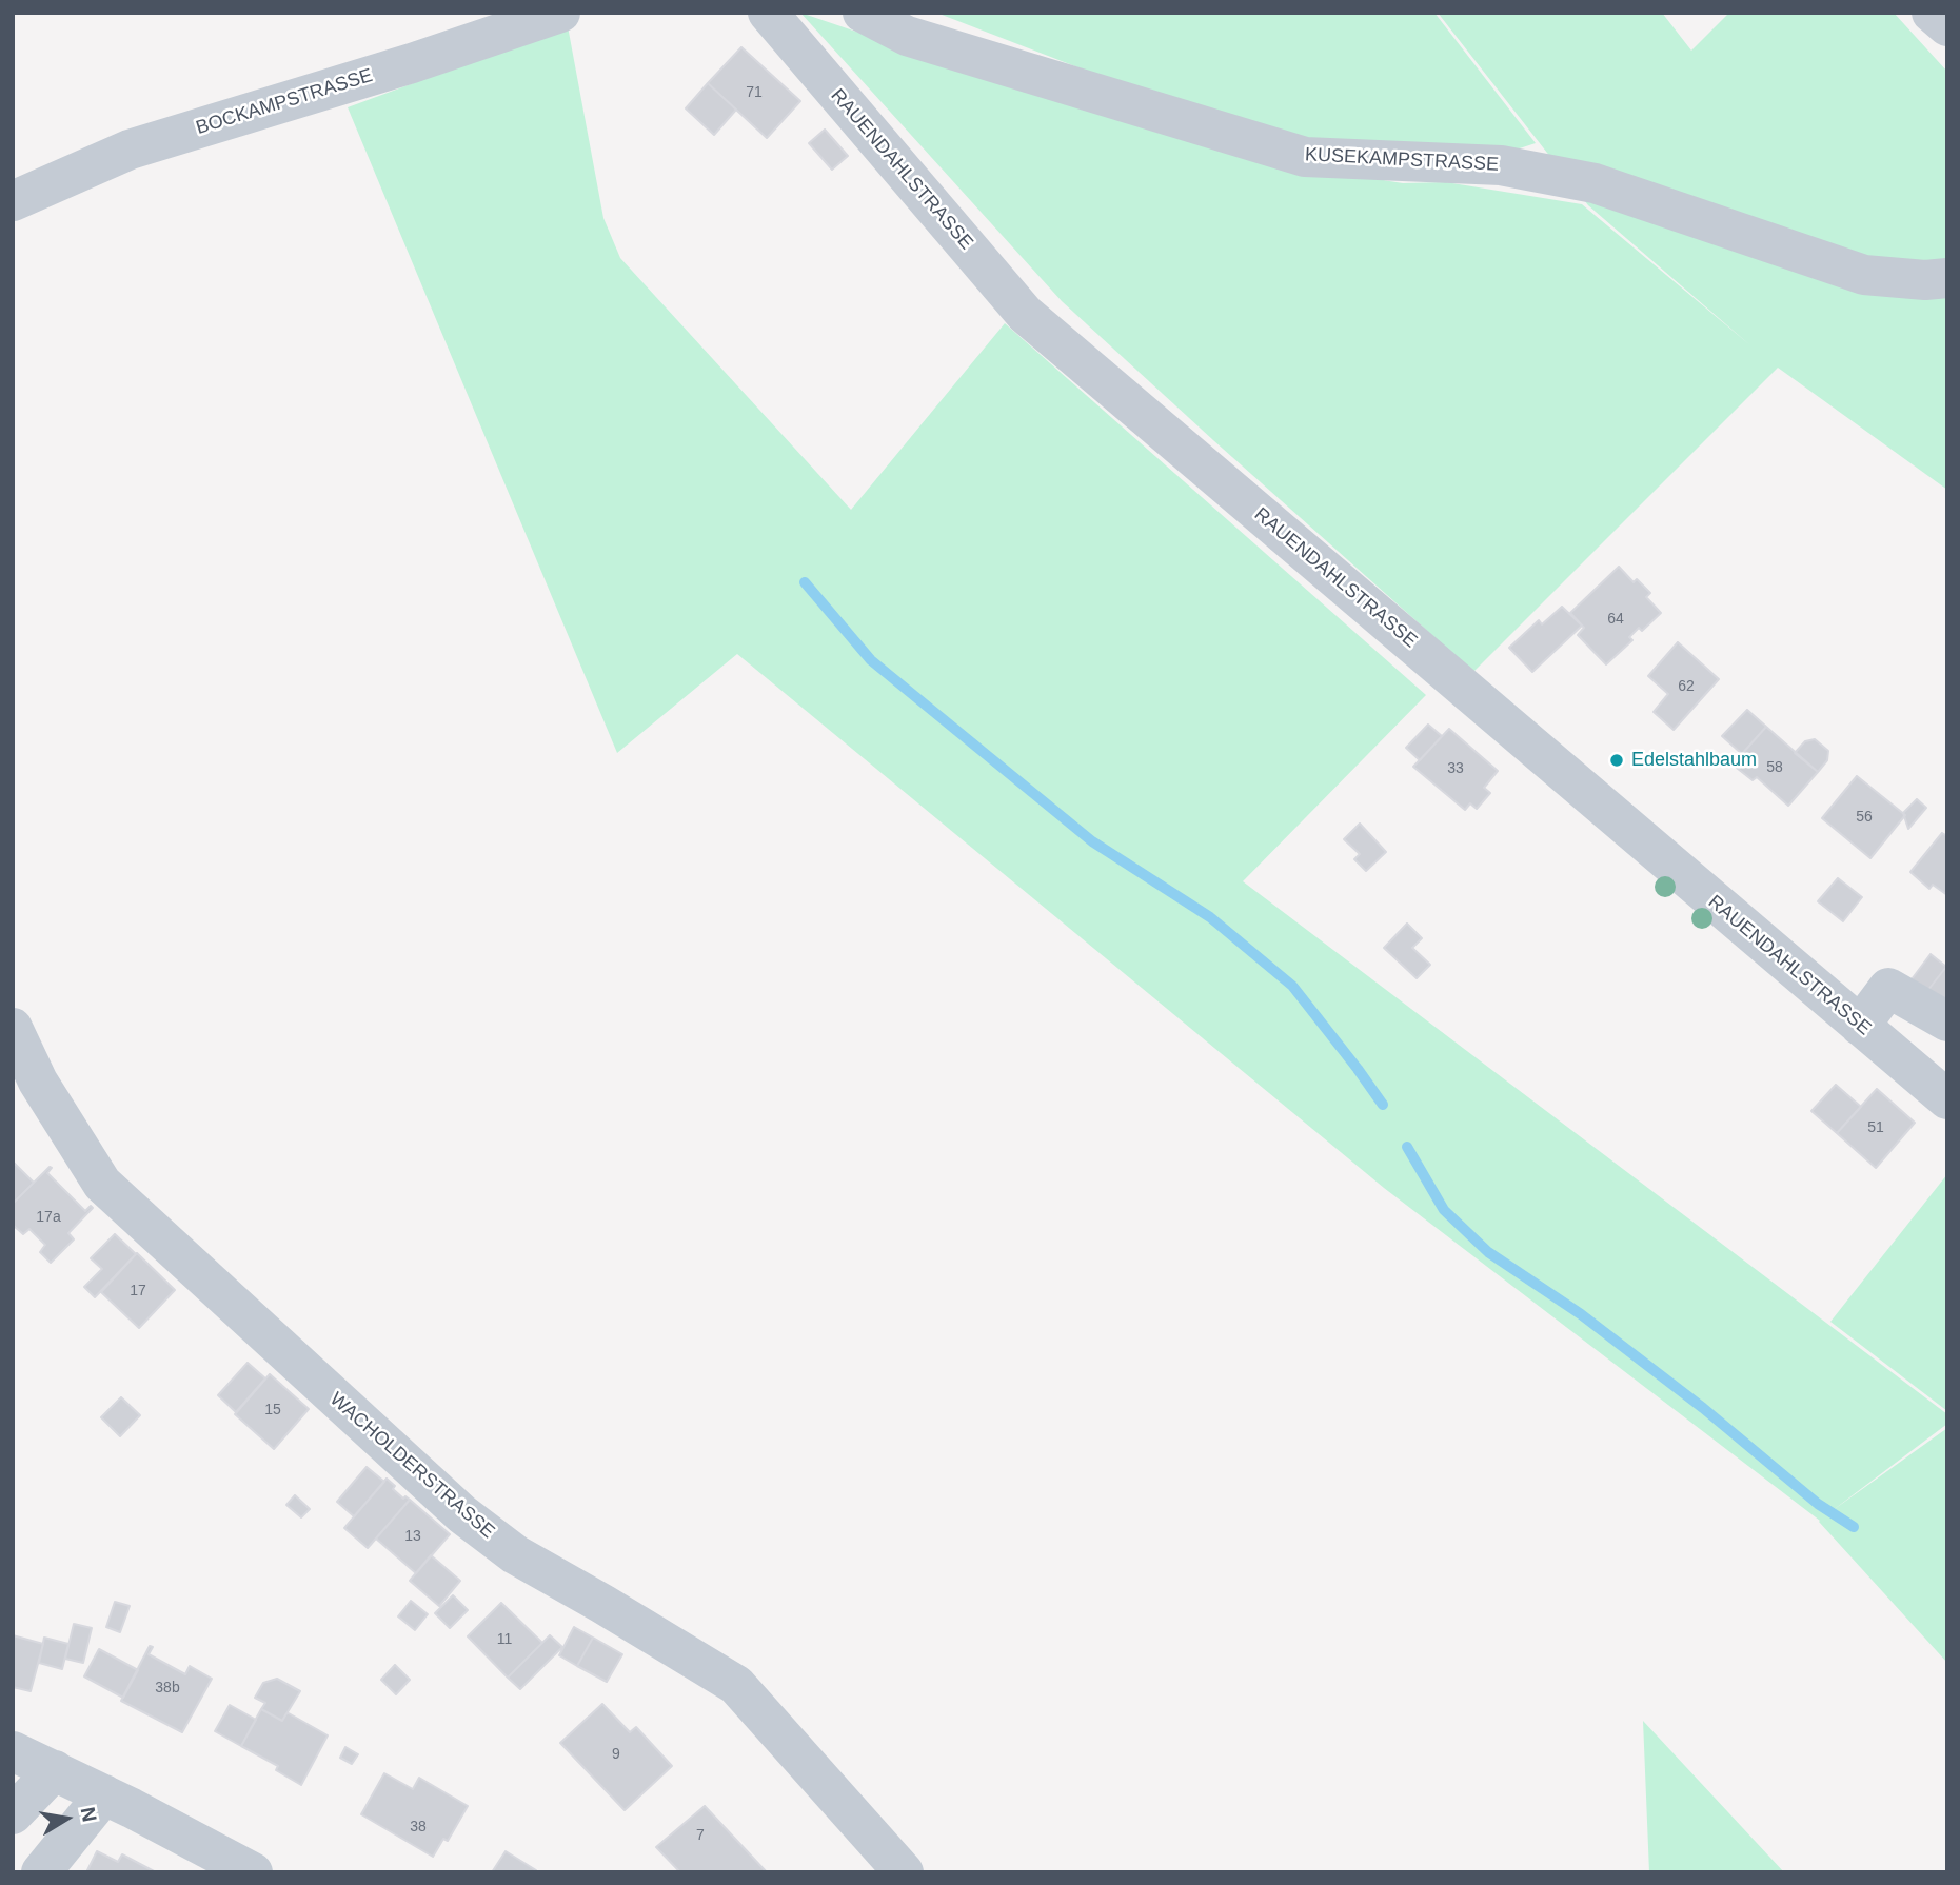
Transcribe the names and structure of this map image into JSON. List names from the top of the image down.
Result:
{
  "streets": {
    "street": [
      "BOCKAMPSTRASSE",
      "KUSEKAMPSTRASSE",
      "RAUENDAHLSTRASSE",
      "WACHOLDERSTRASSE"
    ]
  },
  "places": ["Edelstahlbaum"],
  "house_numbers": [
    "71",
    "64",
    "62",
    "58",
    "33",
    "56",
    "51",
    "17a",
    "17",
    "15",
    "13",
    "11",
    "38b",
    "9",
    "38",
    "7"
  ],
  "north": "right"
}
